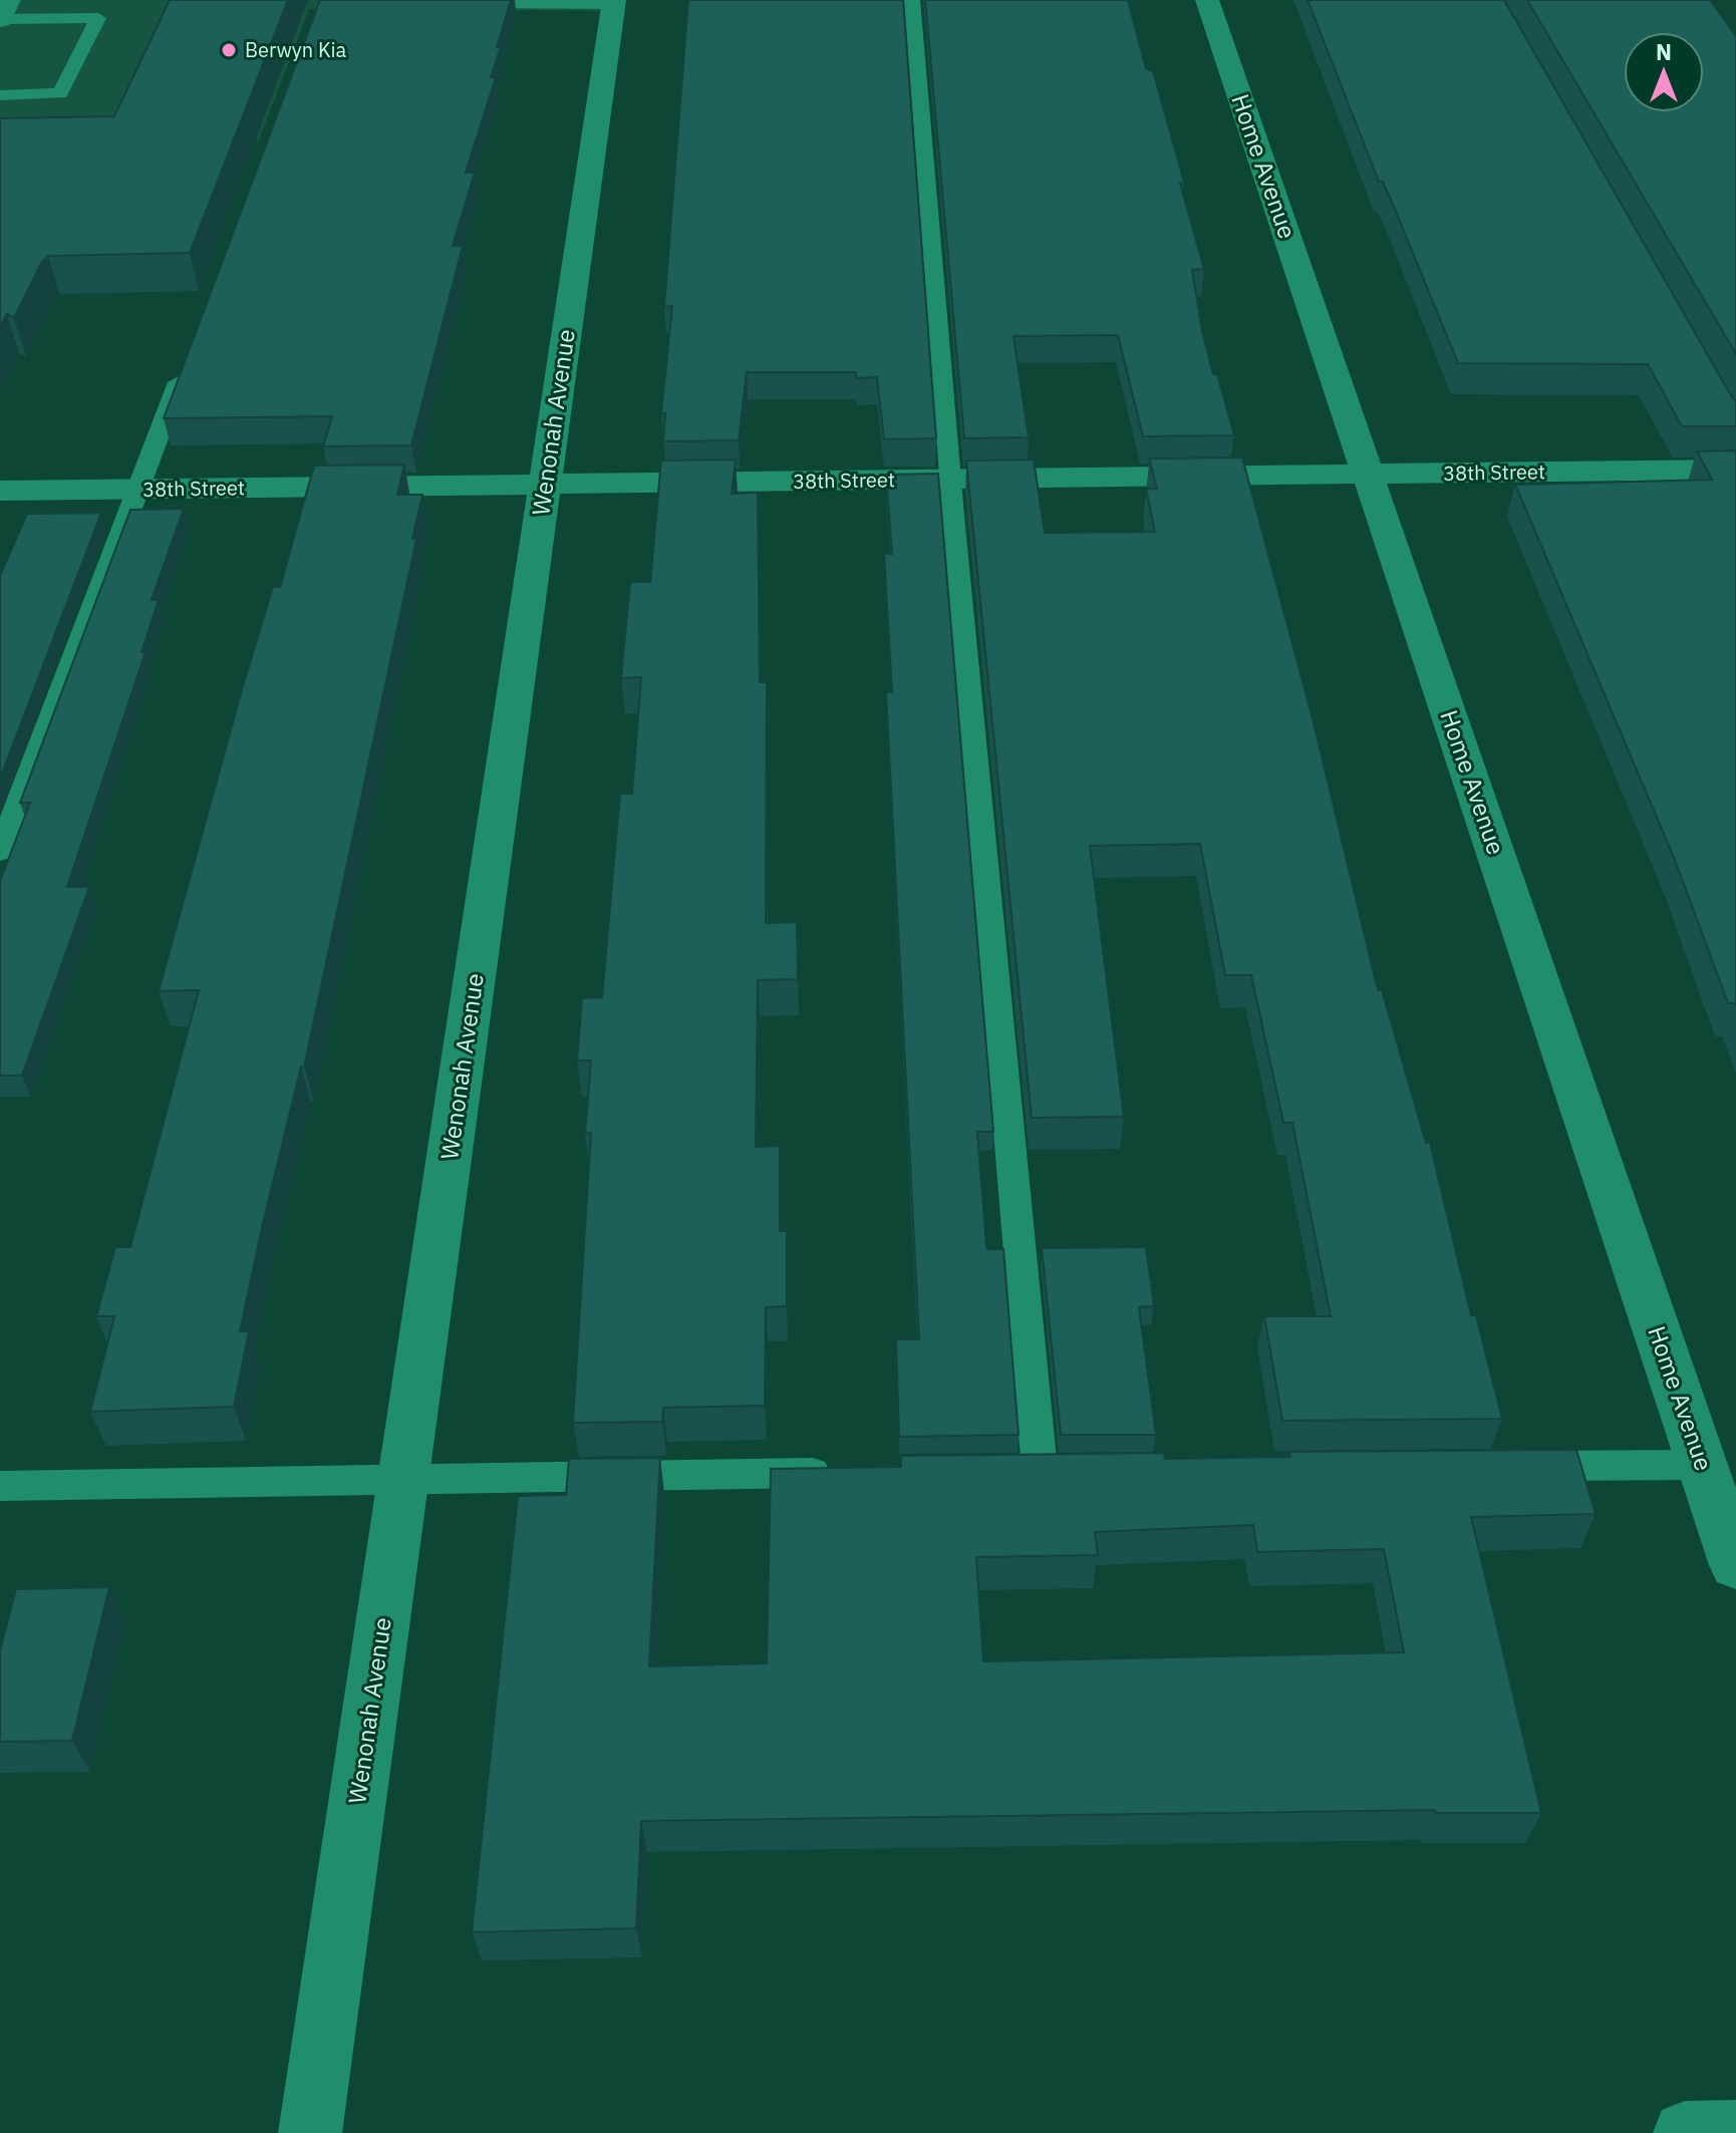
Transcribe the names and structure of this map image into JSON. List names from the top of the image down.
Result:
{
  "streets": {
    "street": ["Home Avenue", "Wenonah Avenue", "38th Street"]
  },
  "crossings": [
    ["Home Avenue", "38th Street"],
    ["Wenonah Avenue", "38th Street"]
  ],
  "places": ["Berwyn Kia"],
  "north": "top"
}
